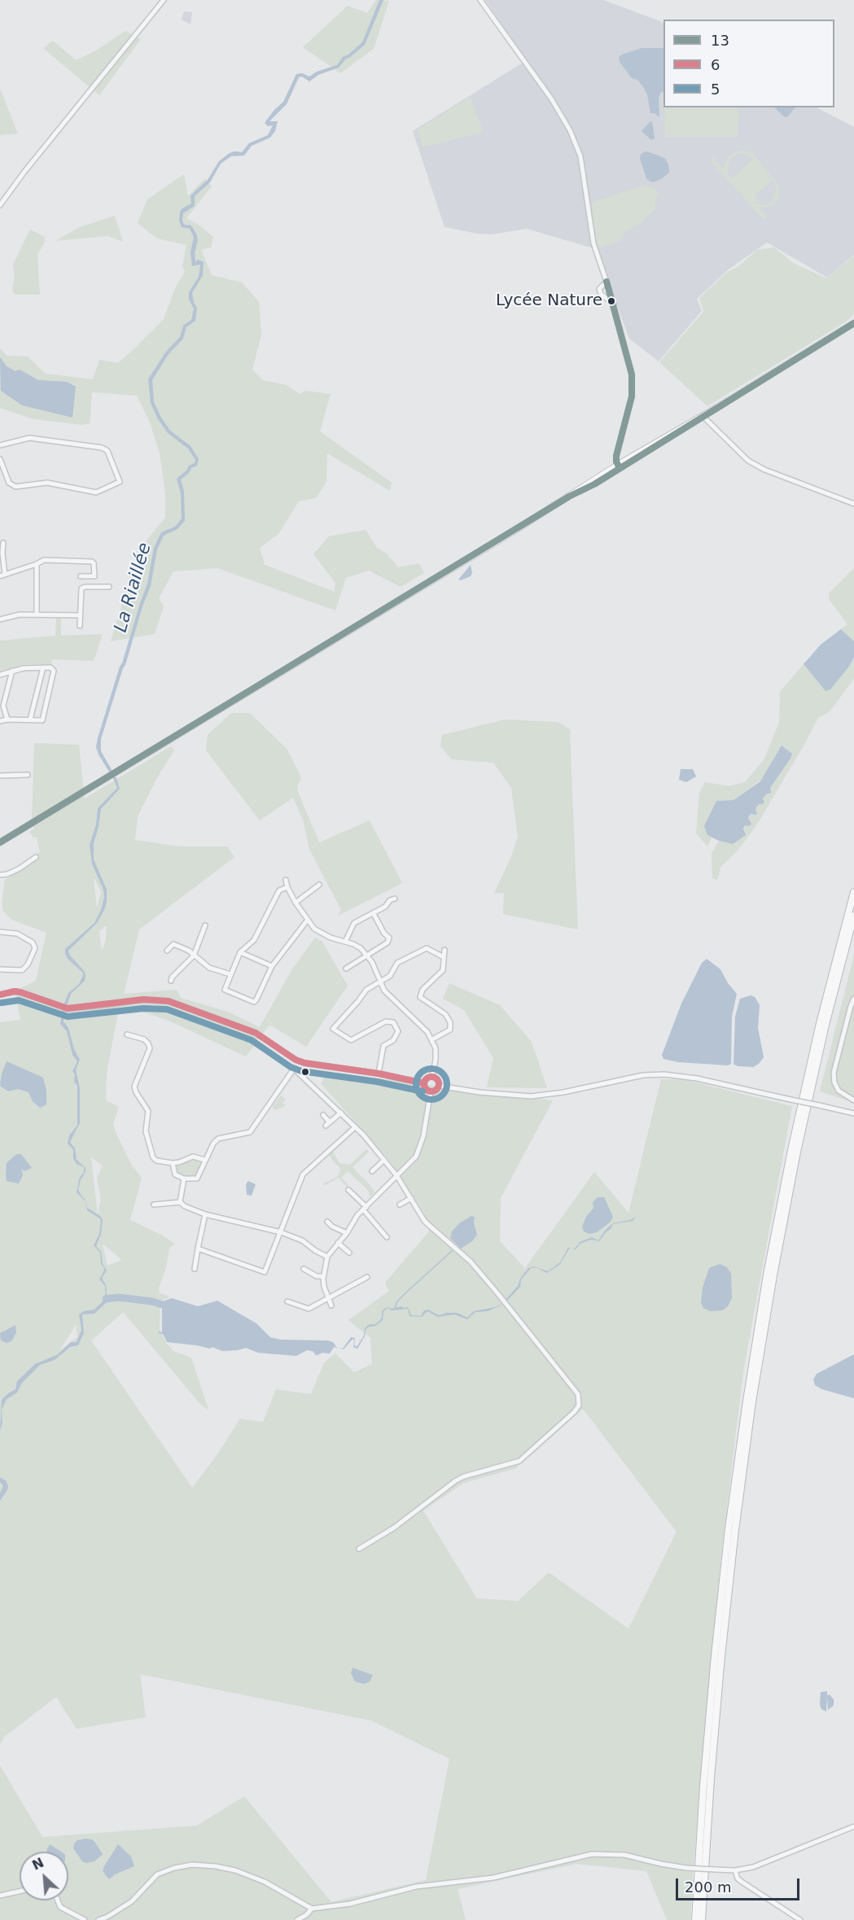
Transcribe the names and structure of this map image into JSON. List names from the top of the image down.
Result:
{
  "water": ["La Riaillée"],
  "places": ["Lycée Nature"],
  "lines": ["transit line 13", "transit line 6", "transit line 5"],
  "legend": ["13", "6", "5"],
  "scale_bar": "200 m",
  "north": "top left"
}
